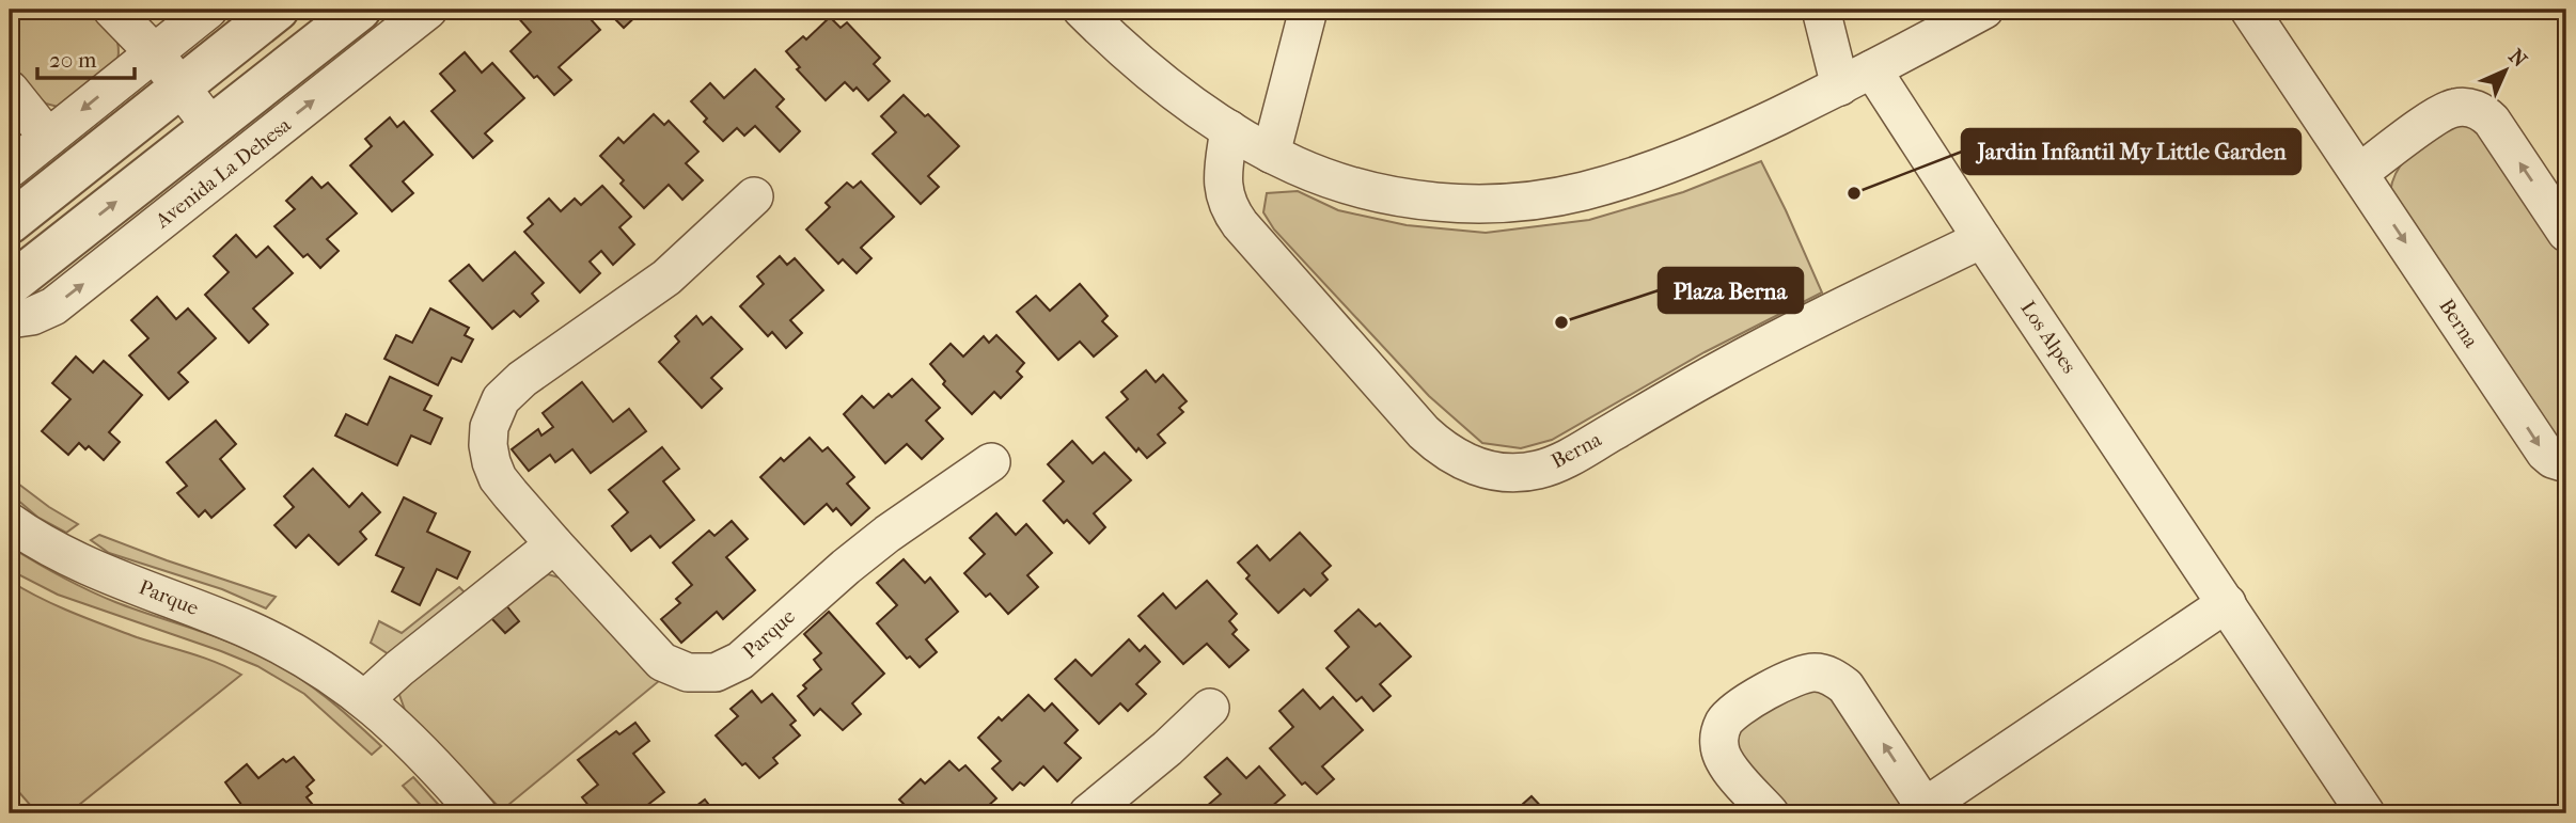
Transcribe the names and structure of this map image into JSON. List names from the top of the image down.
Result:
{
  "streets": {
    "street": [
      "Avenida La Dehesa",
      "Berna",
      "Los Alpes",
      "Parque"
    ]
  },
  "crossings": [
    ["Berna", "Los Alpes"]
  ],
  "places": ["Jardin Infantil My Little Garden", "Plaza Berna"],
  "scale_bar": "20 m",
  "north": "top right"
}
